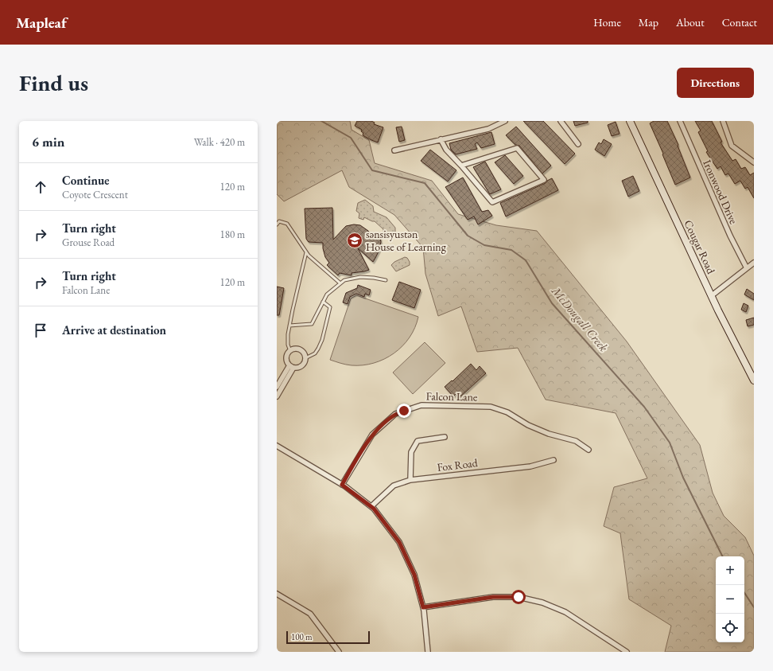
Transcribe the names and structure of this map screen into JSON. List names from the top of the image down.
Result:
{
  "streets": {
    "street": [
      "Ironwood Drive",
      "Cougar Road",
      "Falcon Lane",
      "Fox Road"
    ]
  },
  "water": ["McDougall Creek"],
  "places": {
    "school or university": ["sənsisyustən House of Learning"]
  },
  "scale_bar": "100 m",
  "page": {
    "header": "Mapleaf",
    "nav": [
      "Home",
      "Map",
      "About",
      "Contact"
    ],
    "buttons": "Directions",
    "title": "Find us",
    "heading": ["6 min", "Walk · 420 m"],
    "list": [
      ["Continue", "Coyote Crescent", "120 m"],
      ["Turn right", "Grouse Road", "180 m"],
      ["Turn right", "Falcon Lane", "120 m"],
      "Arrive at destination"
    ],
    "map_buttons": ["+", "−"],
    "scale": "100 m"
  }
}
